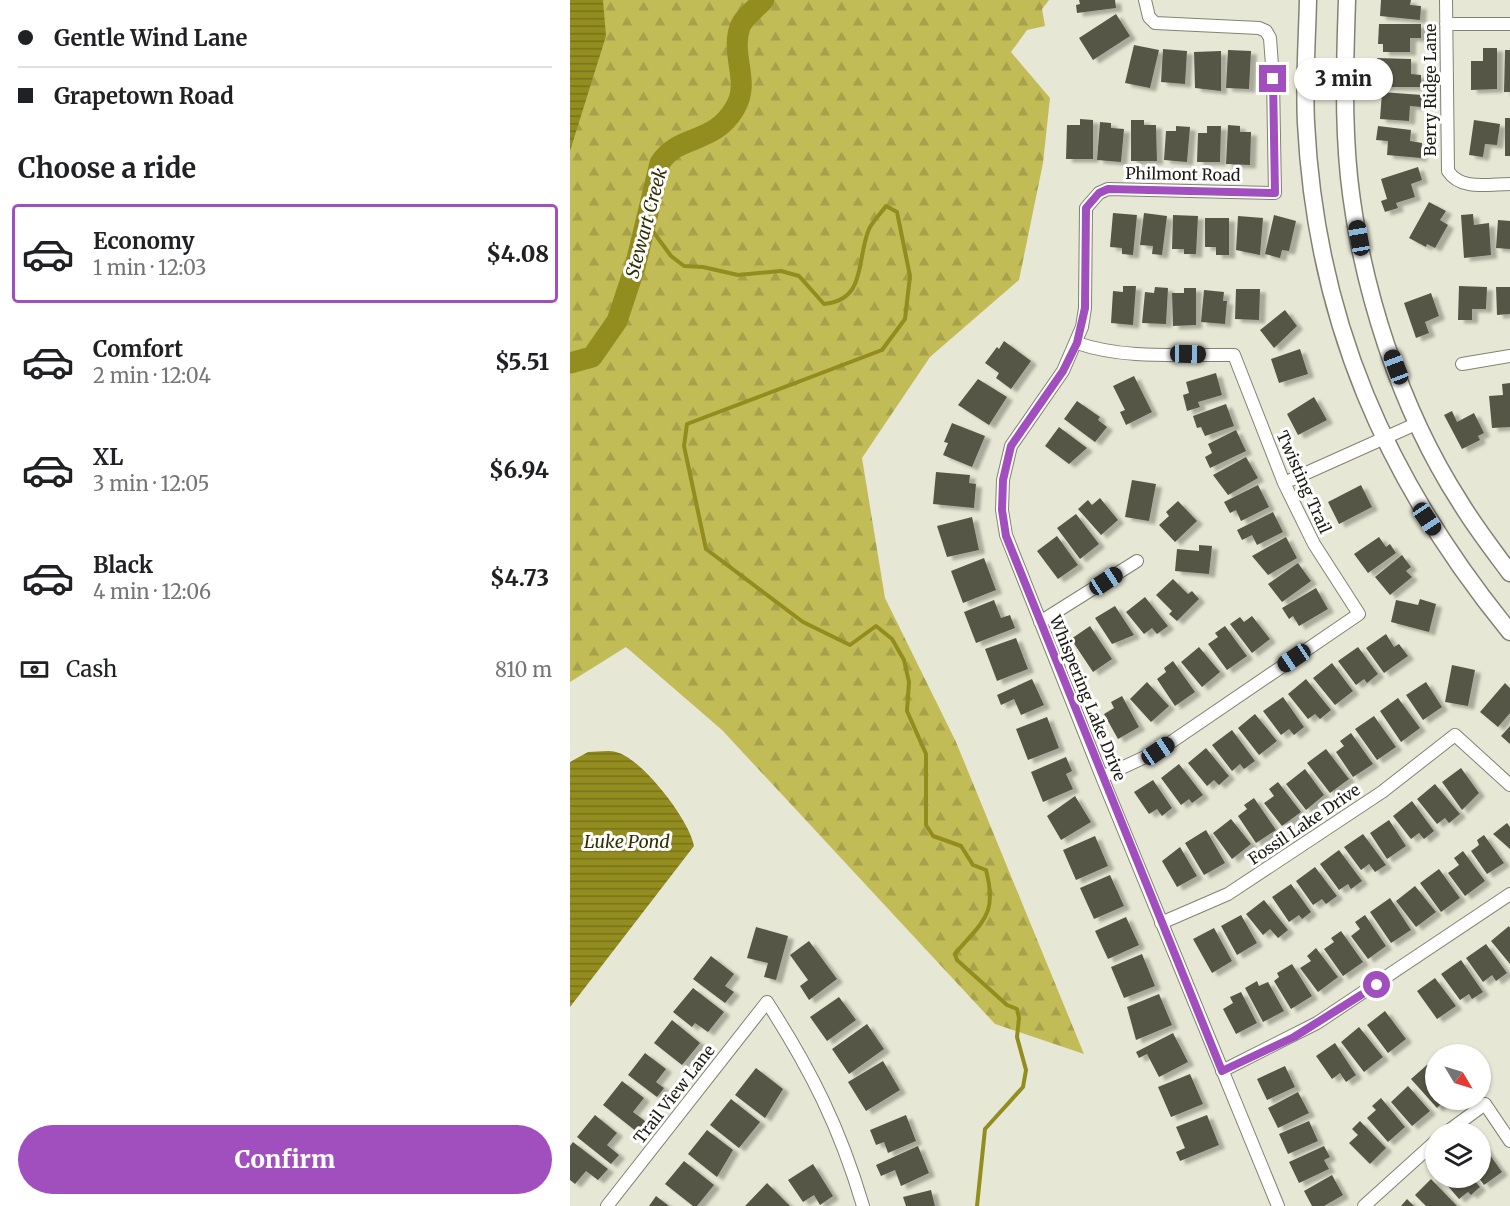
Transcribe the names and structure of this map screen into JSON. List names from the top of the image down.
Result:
{
  "streets": {
    "street": [
      "Berry Ridge Lane",
      "Philmont Road",
      "Twisting Trail",
      "Whispering Lake Drive",
      "Fossil Lake Drive",
      "Trail View Lane"
    ]
  },
  "crossings": [
    ["Philmont Road", "Whispering Lake Drive"],
    ["Twisting Trail", "Whispering Lake Drive"],
    ["Whispering Lake Drive", "Fossil Lake Drive"]
  ],
  "water": ["Stewart Creek", "Luke Pond"],
  "north": "bottom right",
  "page": {
    "banner": ["Gentle Wind Lane", "Grapetown Road"],
    "bubble": "3 min",
    "heading": "Choose a ride",
    "list": [
      {
        "name": "Economy",
        "note": "1 min · 12:03",
        "value": "$4.08"
      },
      {
        "name": "Comfort",
        "note": "2 min · 12:04",
        "value": "$5.51"
      },
      {
        "name": "XL",
        "note": "3 min · 12:05",
        "value": "$6.94"
      },
      {
        "name": "Black",
        "note": "4 min · 12:06",
        "value": "$4.73"
      }
    ],
    "pay": ["Cash", "810 m"],
    "buttons": "Confirm"
  }
}
